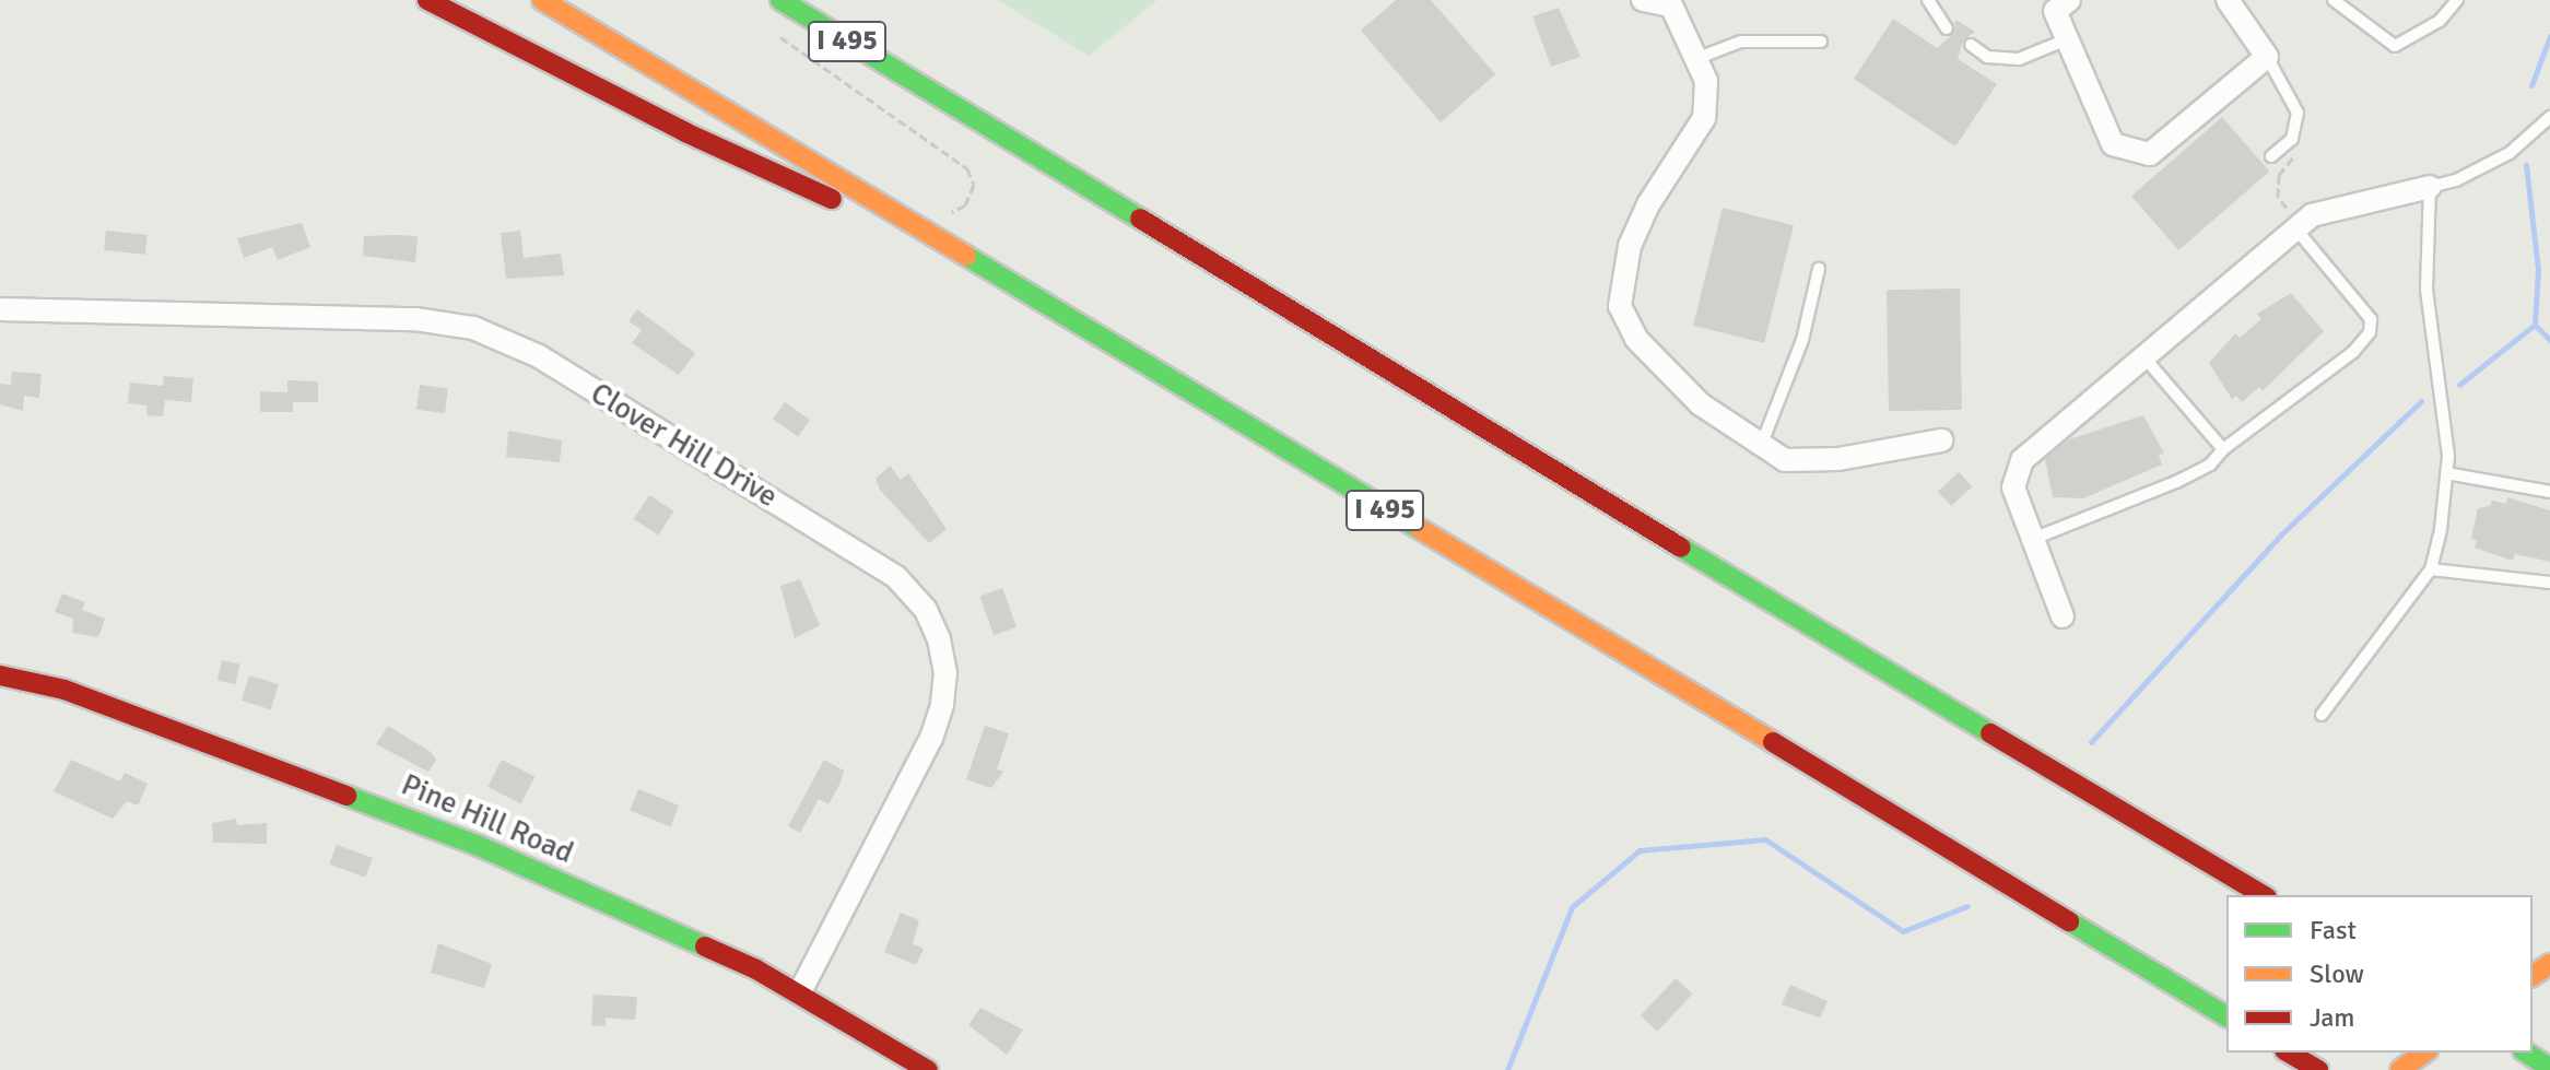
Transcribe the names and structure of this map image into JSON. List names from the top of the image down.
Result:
{
  "streets": {
    "main road": ["I 495", "Pine Hill Road"],
    "street": ["Clover Hill Drive"]
  },
  "crossings": [
    ["Clover Hill Drive", "Pine Hill Road"]
  ],
  "legend": ["Fast", "Slow", "Jam"]
}
